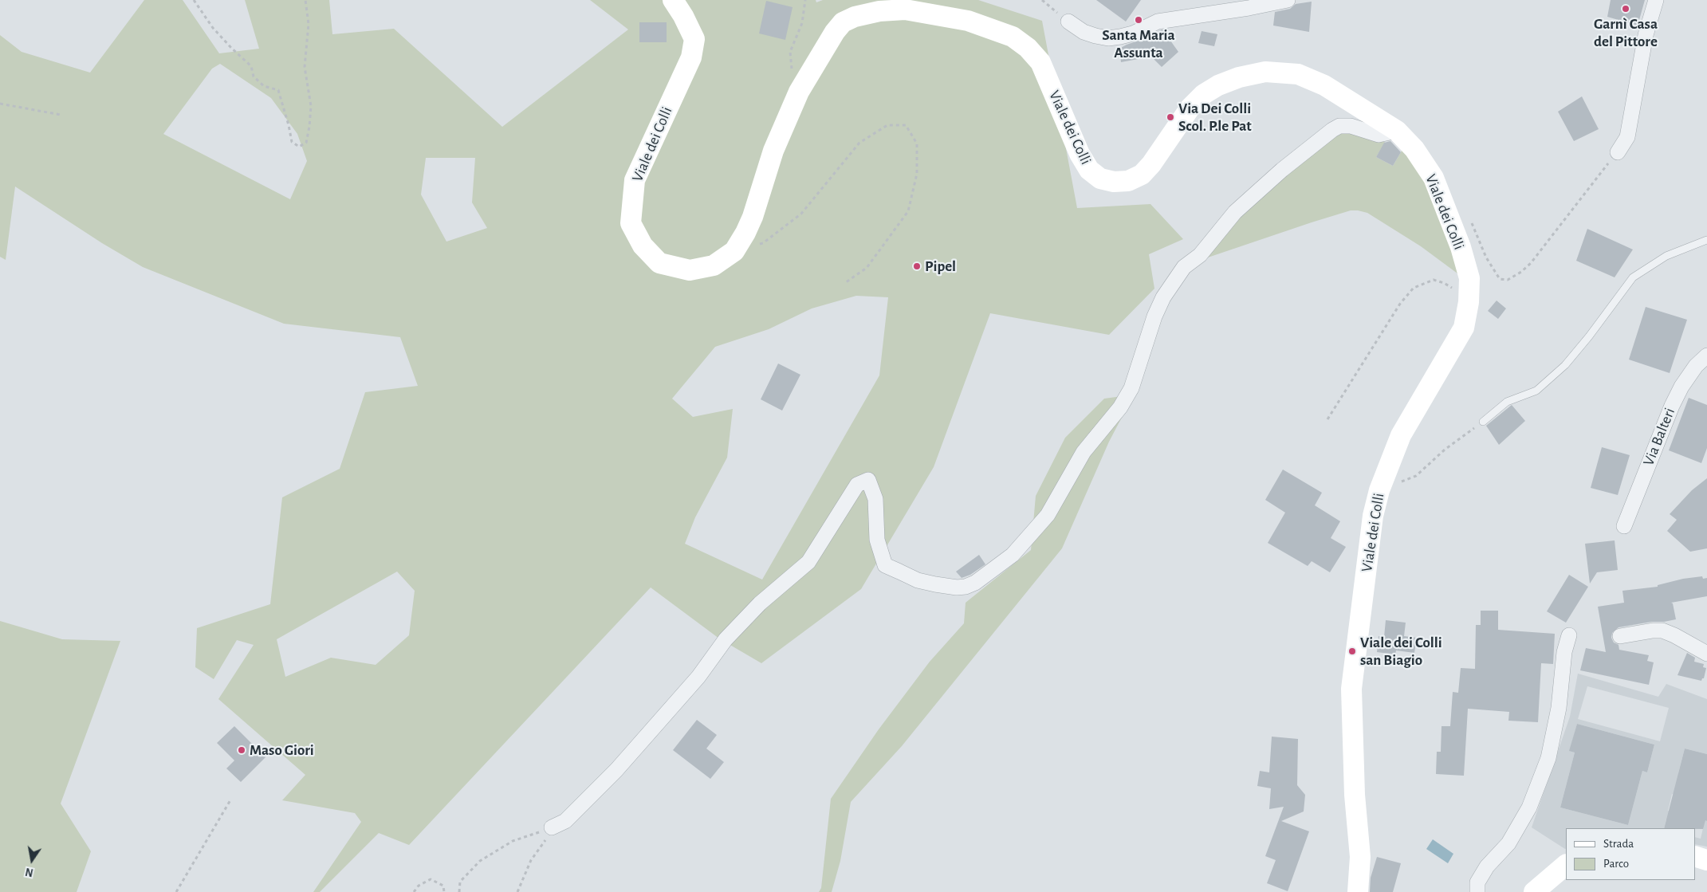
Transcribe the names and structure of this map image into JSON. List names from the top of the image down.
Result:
{
  "streets": {
    "main road": ["Viale dei Colli"],
    "street": ["Via Balteri"]
  },
  "places": [
    "Garnì Casa del Pittore",
    "Santa Maria Assunta",
    "Via Dei Colli Scol. P.le Pat",
    "Pipel",
    "Viale dei Colli san Biagio",
    "Maso Giori"
  ],
  "legend": ["Strada", "Parco"],
  "north": "bottom"
}
